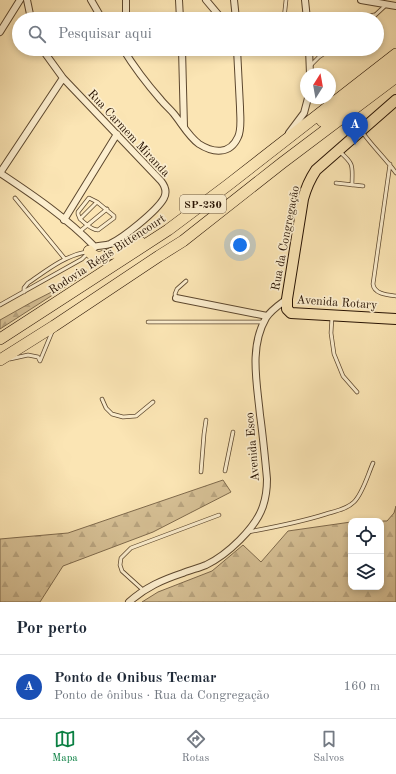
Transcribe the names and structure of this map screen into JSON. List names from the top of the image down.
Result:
{
  "streets": {
    "highway": ["SP-230", "Rodovia Régis Bittencourt"],
    "main road": ["Rua da Congregação", "Avenida Rotary"],
    "street": ["Rua Carmem Miranda", "Avenida Esco"]
  },
  "crossings": [
    ["Rua da Congregação", "Avenida Rotary"],
    ["Rua da Congregação", "Avenida Esco"],
    ["Avenida Rotary", "Avenida Esco"]
  ],
  "north": "top",
  "page": {
    "search": "Pesquisar aqui",
    "pins": "A",
    "heading": "Por perto",
    "list": [
      {
        "mark": "A",
        "name": "Ponto de Onibus Tecmar",
        "note": "Ponto de ônibus · Rua da Congregação",
        "value": "160 m"
      }
    ],
    "nav": ["Mapa", "Rotas", "Salvos"]
  }
}
